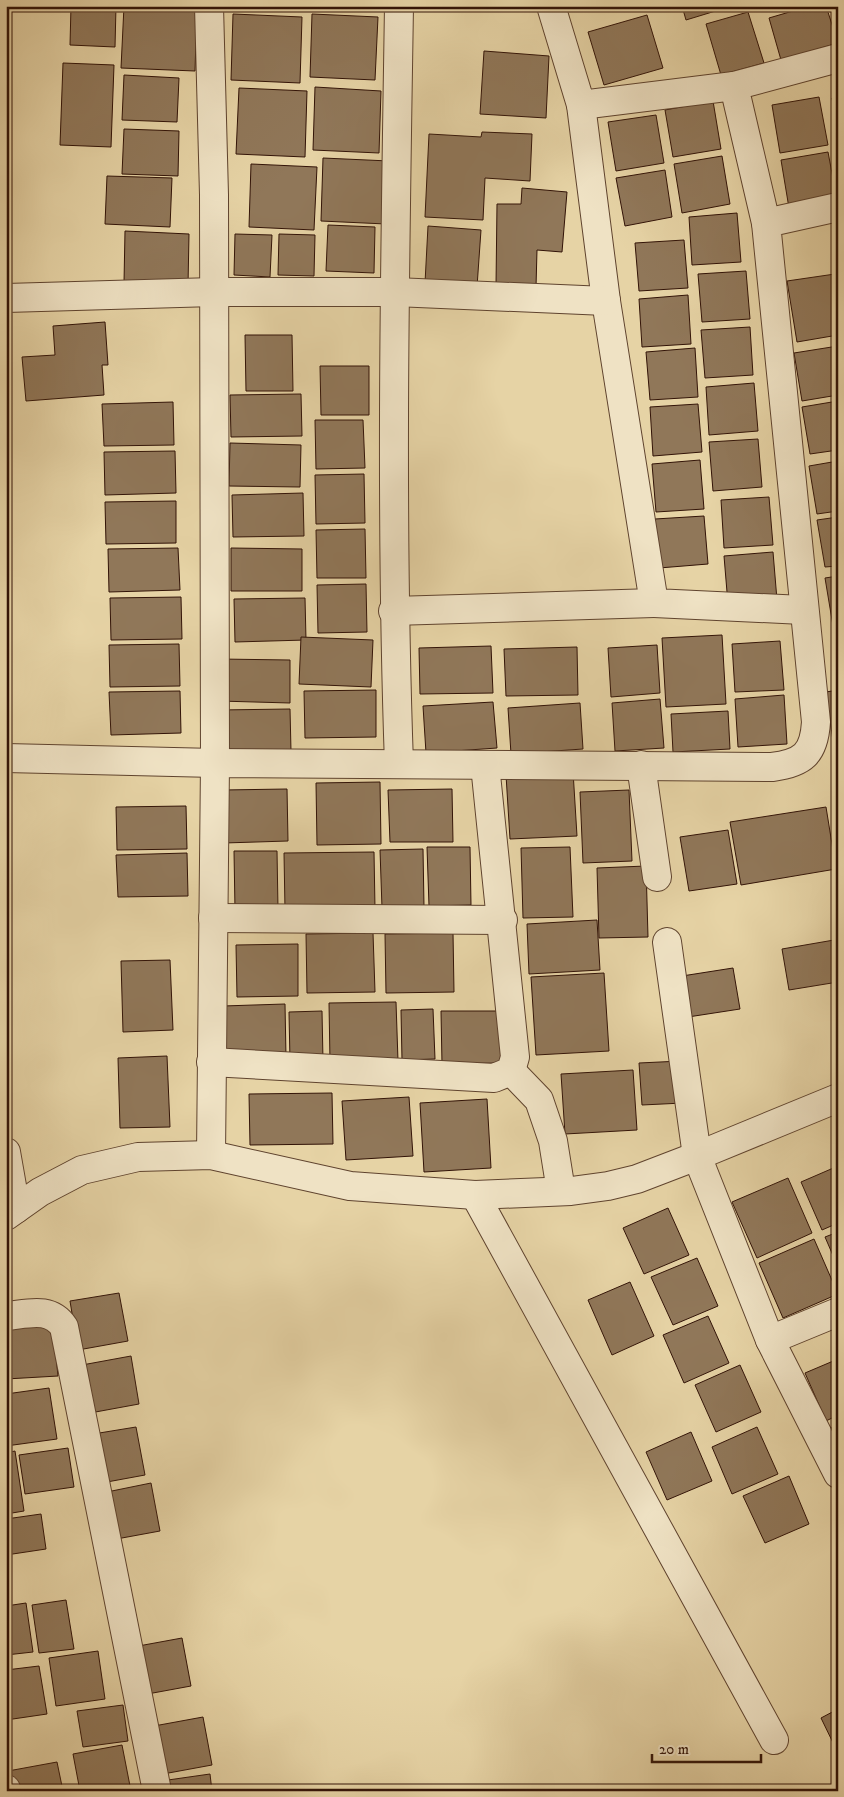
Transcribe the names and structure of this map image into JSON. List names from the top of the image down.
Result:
{
  "scale_bar": "20 m"
}
